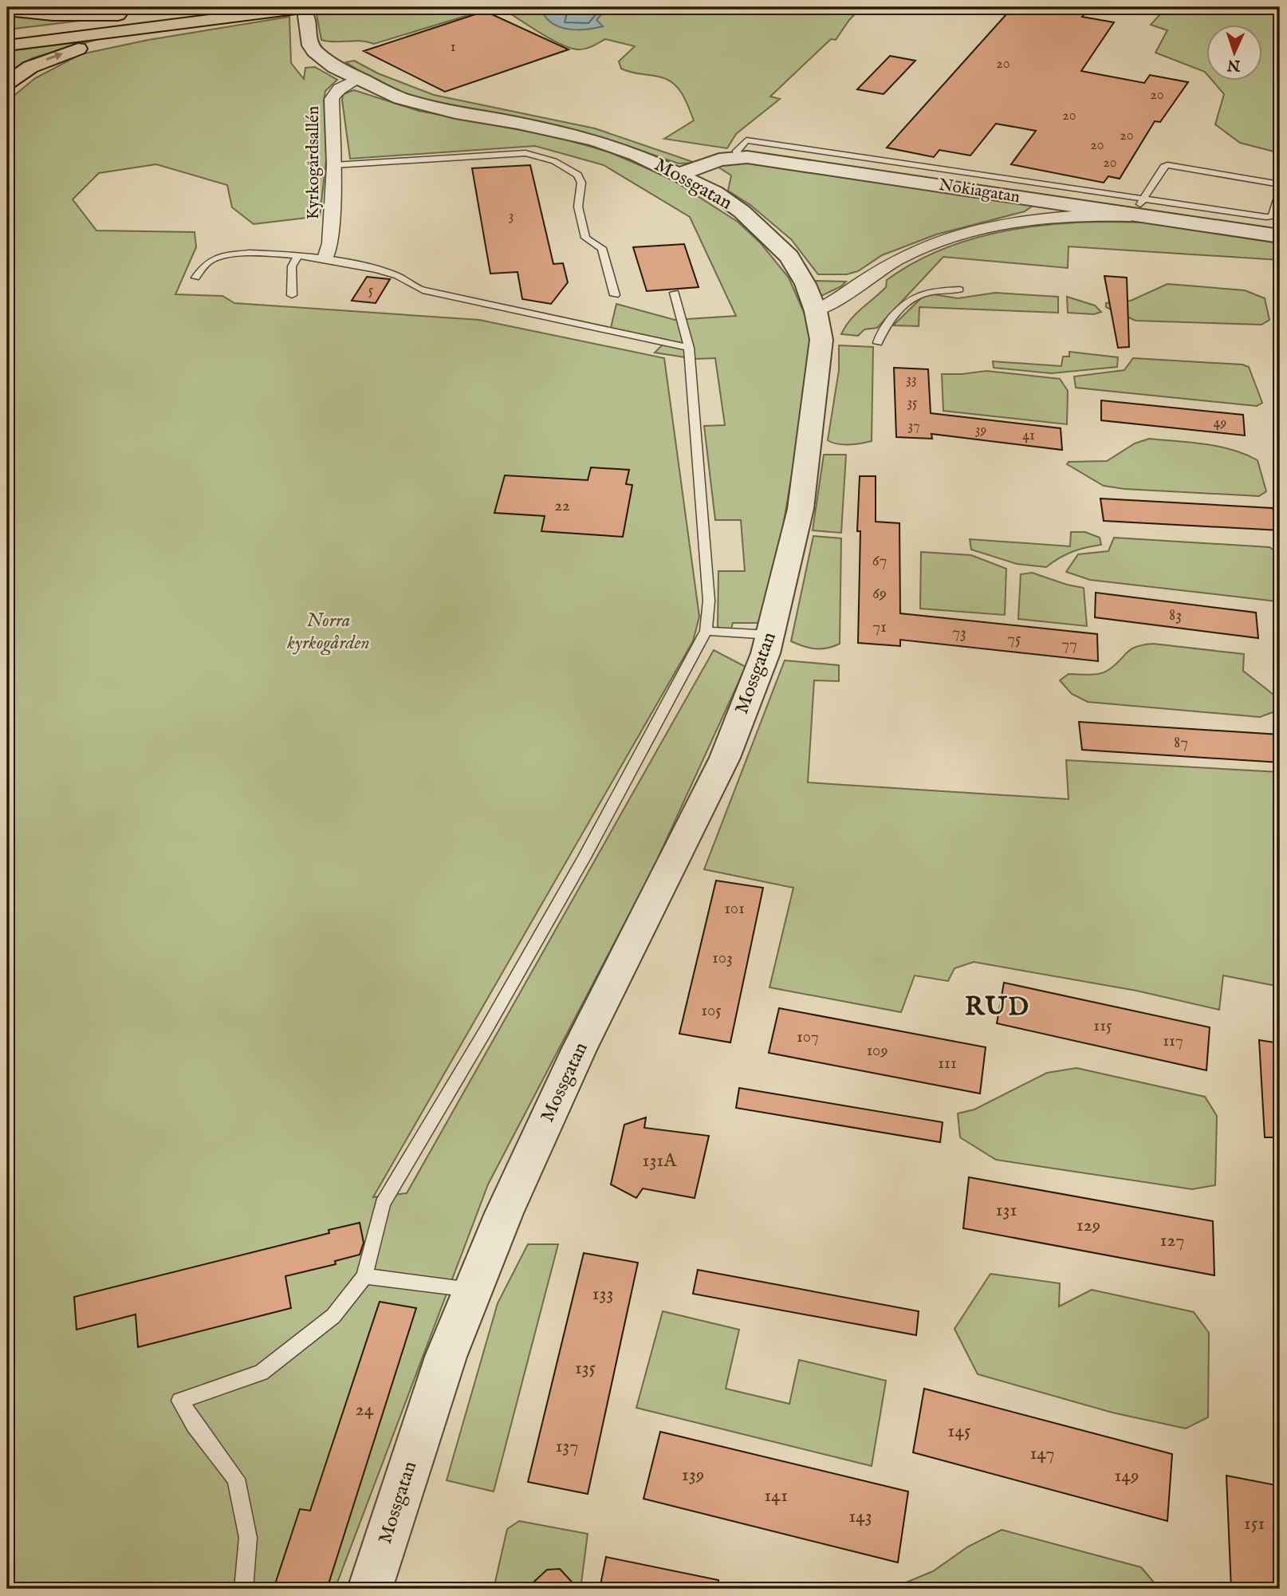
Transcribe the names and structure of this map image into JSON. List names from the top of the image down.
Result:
{
  "streets": {
    "street": ["Kyrkogårdsallén", "Mossgatan", "Nokiagatan"]
  },
  "crossings": [
    ["Kyrkogårdsallén", "Mossgatan"],
    ["Mossgatan", "Nokiagatan"]
  ],
  "districts": ["RUD"],
  "parks": ["Norra kyrkogården"],
  "house_numbers": [
    "1",
    "20",
    "20",
    "20",
    "20",
    "20",
    "20",
    "3",
    "5",
    "33",
    "35",
    "49",
    "37",
    "39",
    "41",
    "22",
    "67",
    "69",
    "83",
    "71",
    "73",
    "75",
    "77",
    "87",
    "101",
    "103",
    "105",
    "115",
    "107",
    "117",
    "109",
    "111",
    "131A",
    "131",
    "129",
    "127",
    "133",
    "135",
    "24",
    "145",
    "137",
    "147",
    "139",
    "149",
    "141",
    "143",
    "151"
  ],
  "north": "bottom"
}
